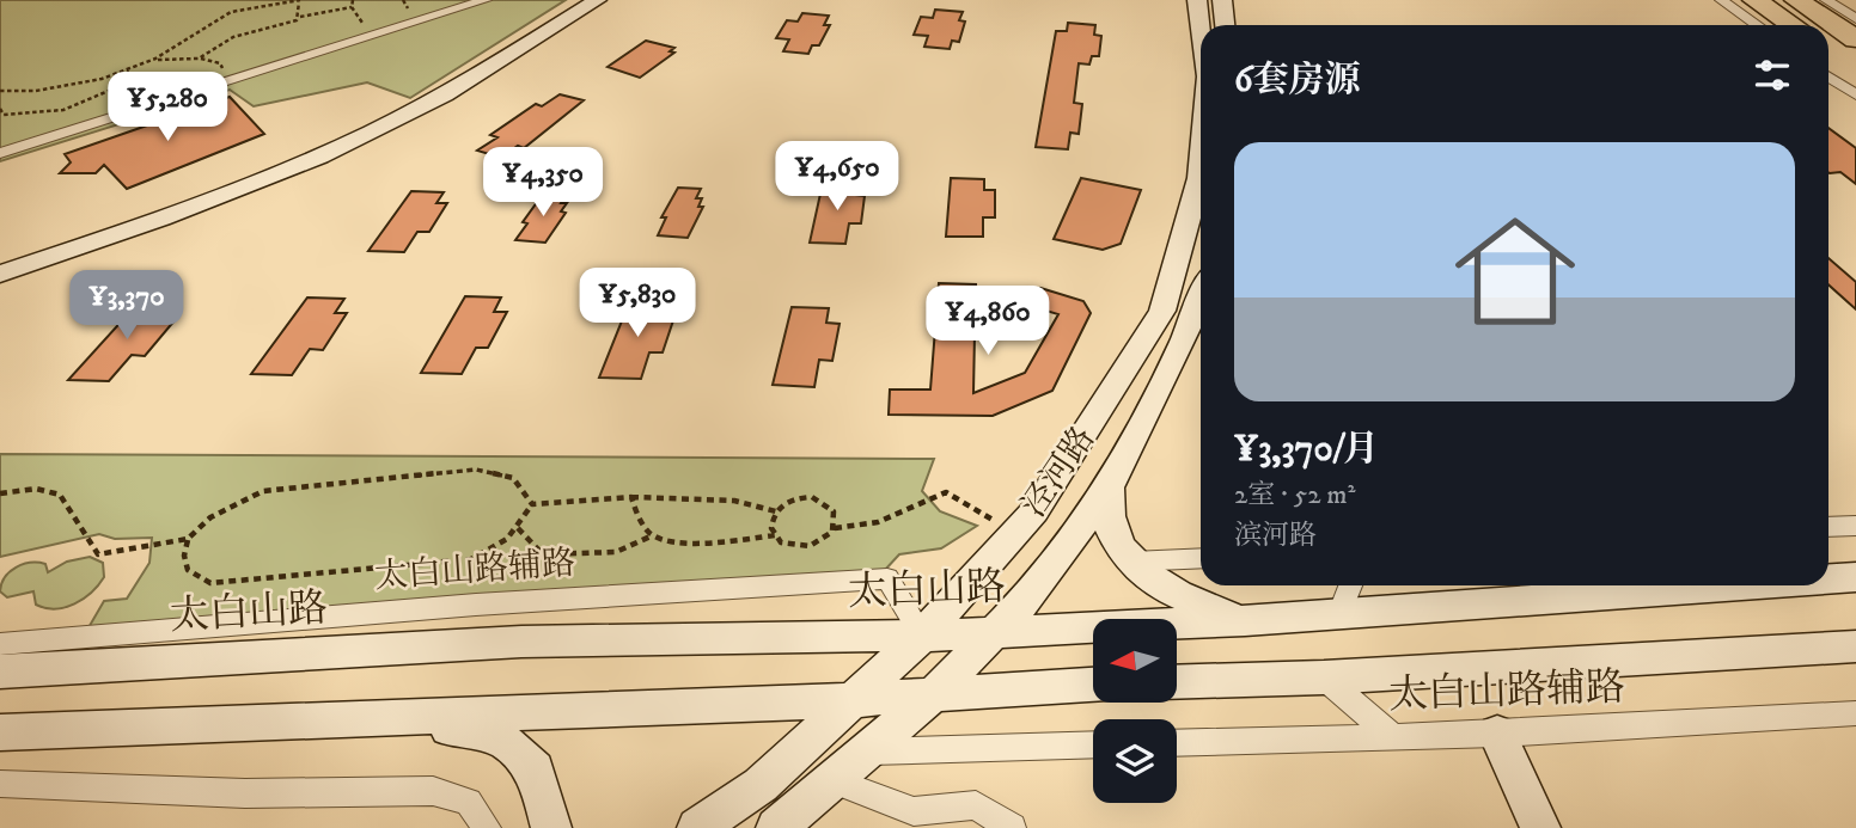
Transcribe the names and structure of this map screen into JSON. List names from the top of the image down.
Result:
{
  "streets": {
    "street": ["泾河路", "太白山路辅路", "太白山路"]
  },
  "crossings": [
    ["泾河路", "太白山路辅路"],
    ["泾河路", "太白山路"],
    ["太白山路辅路", "太白山路"]
  ],
  "north": "left",
  "page": {
    "heading": "6套房源",
    "price": [
      "¥5,280",
      "¥4,650",
      "¥4,350",
      "¥5,830",
      "¥3,370",
      "¥4,860"
    ],
    "list": [
      {
        "name": "¥3,370/月",
        "note": "2室 · 52 m² · 滨河路"
      }
    ]
  }
}
